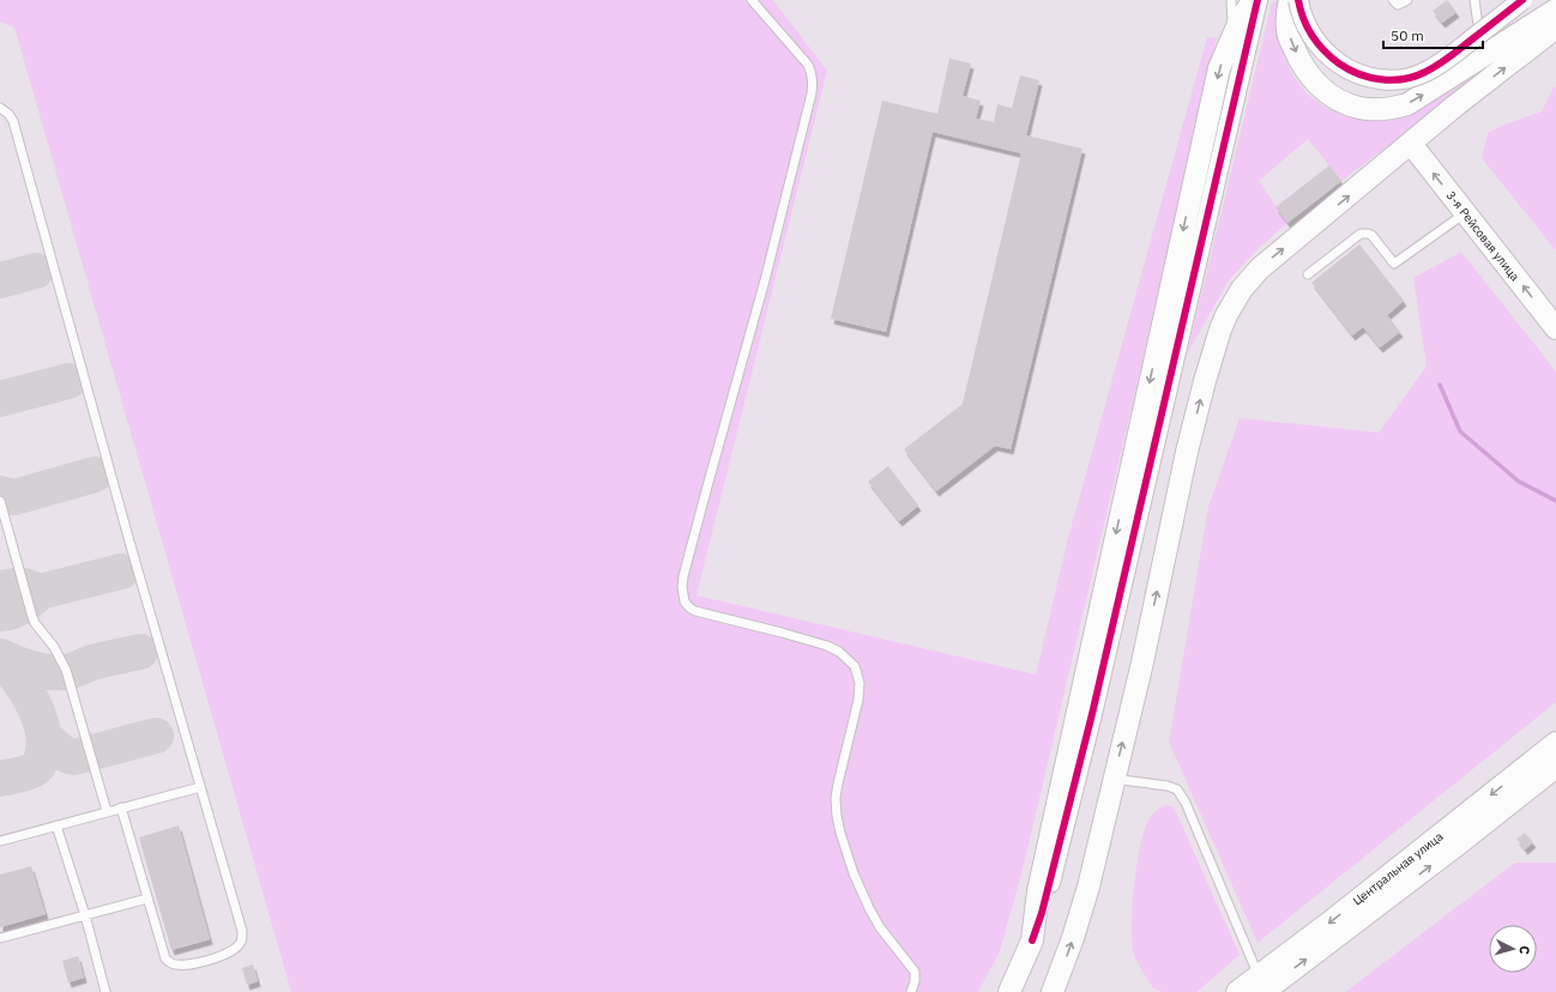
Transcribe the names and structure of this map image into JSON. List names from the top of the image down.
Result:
{
  "streets": {
    "main road": ["3-я Рейсовая улица", "Центральная улица"]
  },
  "one_way": ["3-я Рейсовая улица"],
  "scale_bar": "50 m",
  "north": "right"
}
